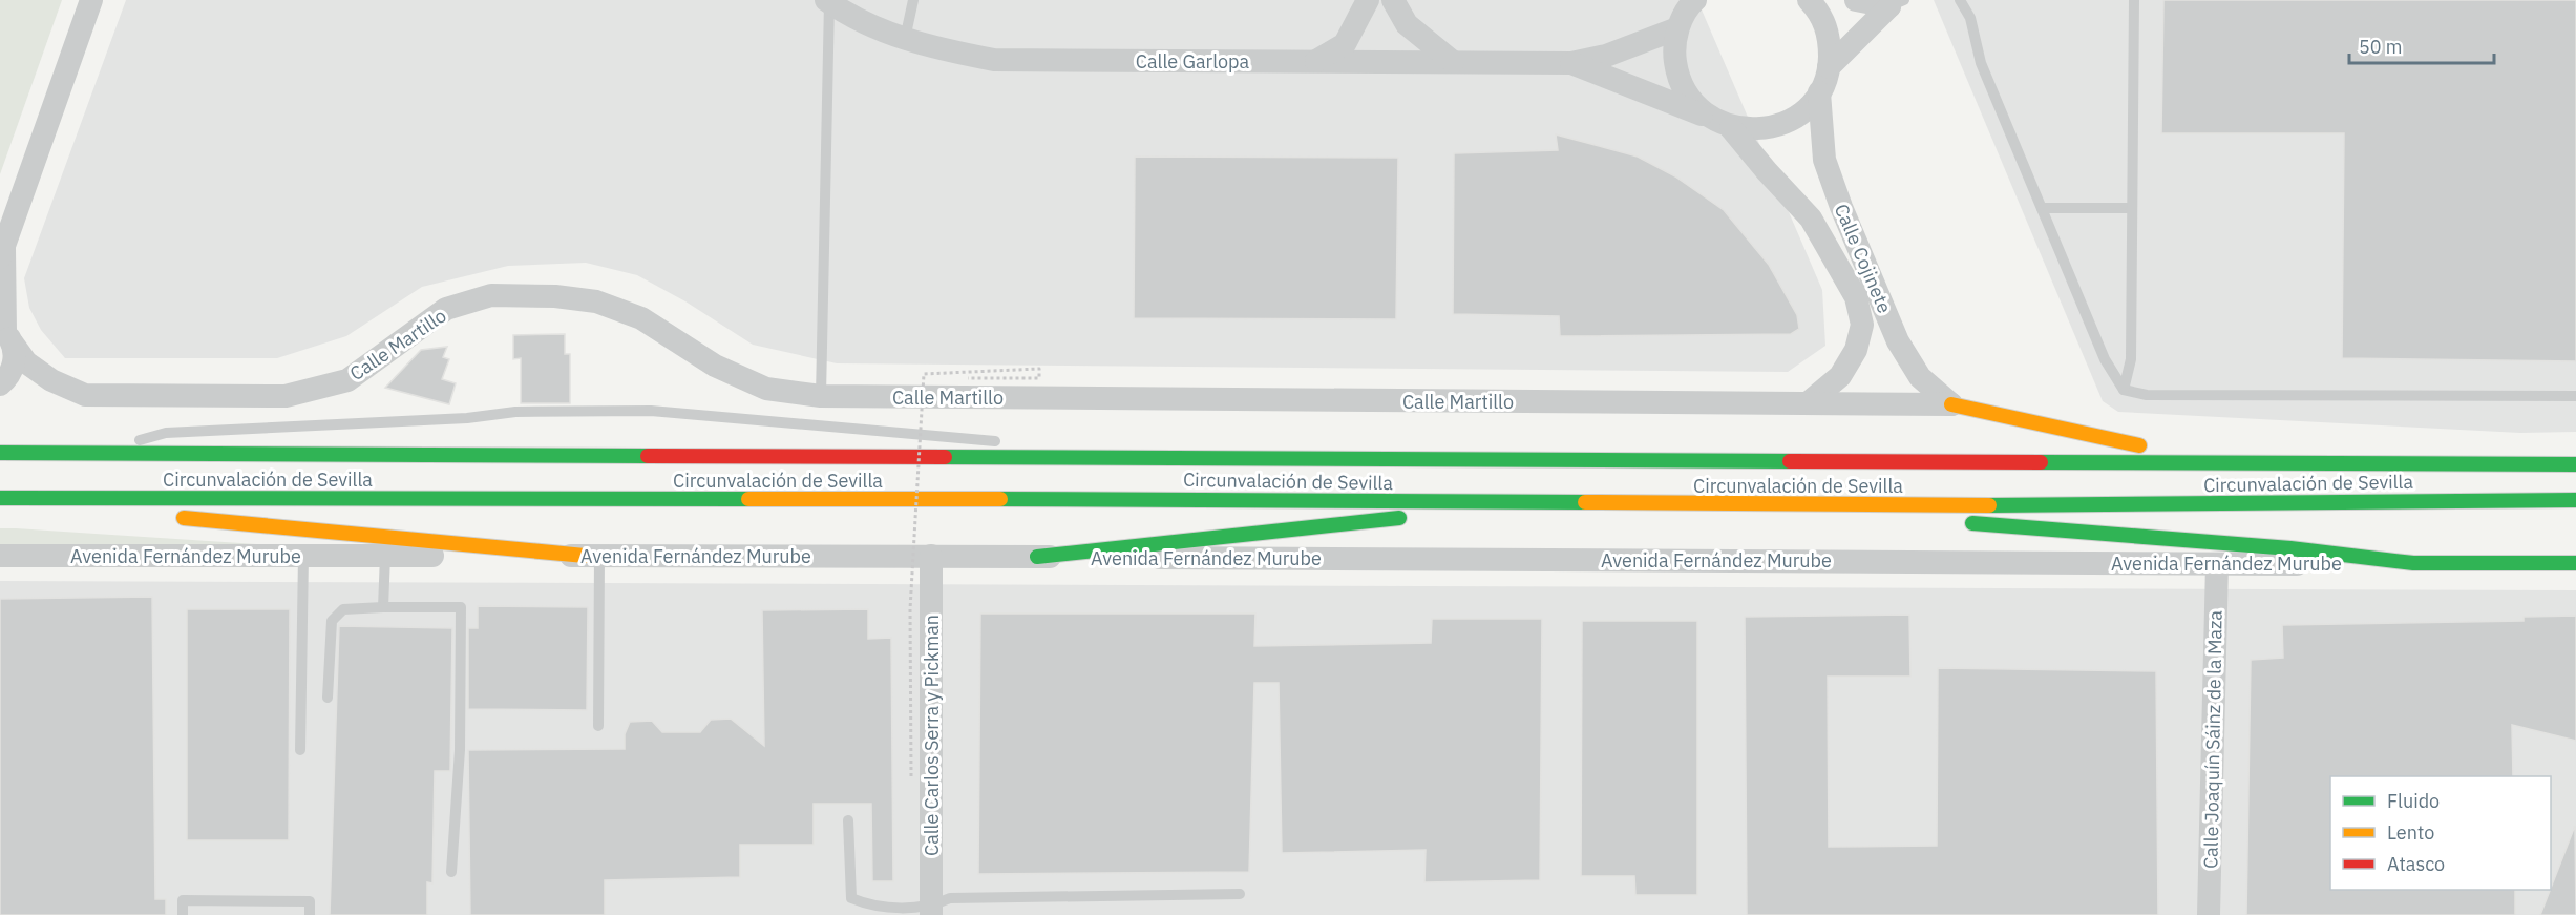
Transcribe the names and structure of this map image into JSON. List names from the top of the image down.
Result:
{
  "streets": {
    "highway": ["Circunvalación de Sevilla"],
    "street": [
      "Calle Garlopa",
      "Calle Cojinete",
      "Calle Martillo",
      "Avenida Fernández Murube",
      "Calle Carlos Serra y Pickman",
      "Calle Joaquín Sáinz de la Maza"
    ]
  },
  "crossings": [
    ["Calle Cojinete", "Calle Martillo"],
    ["Avenida Fernández Murube", "Calle Carlos Serra y Pickman"],
    ["Avenida Fernández Murube", "Calle Joaquín Sáinz de la Maza"]
  ],
  "legend": ["Fluido", "Lento", "Atasco"],
  "scale_bar": "50 m"
}
